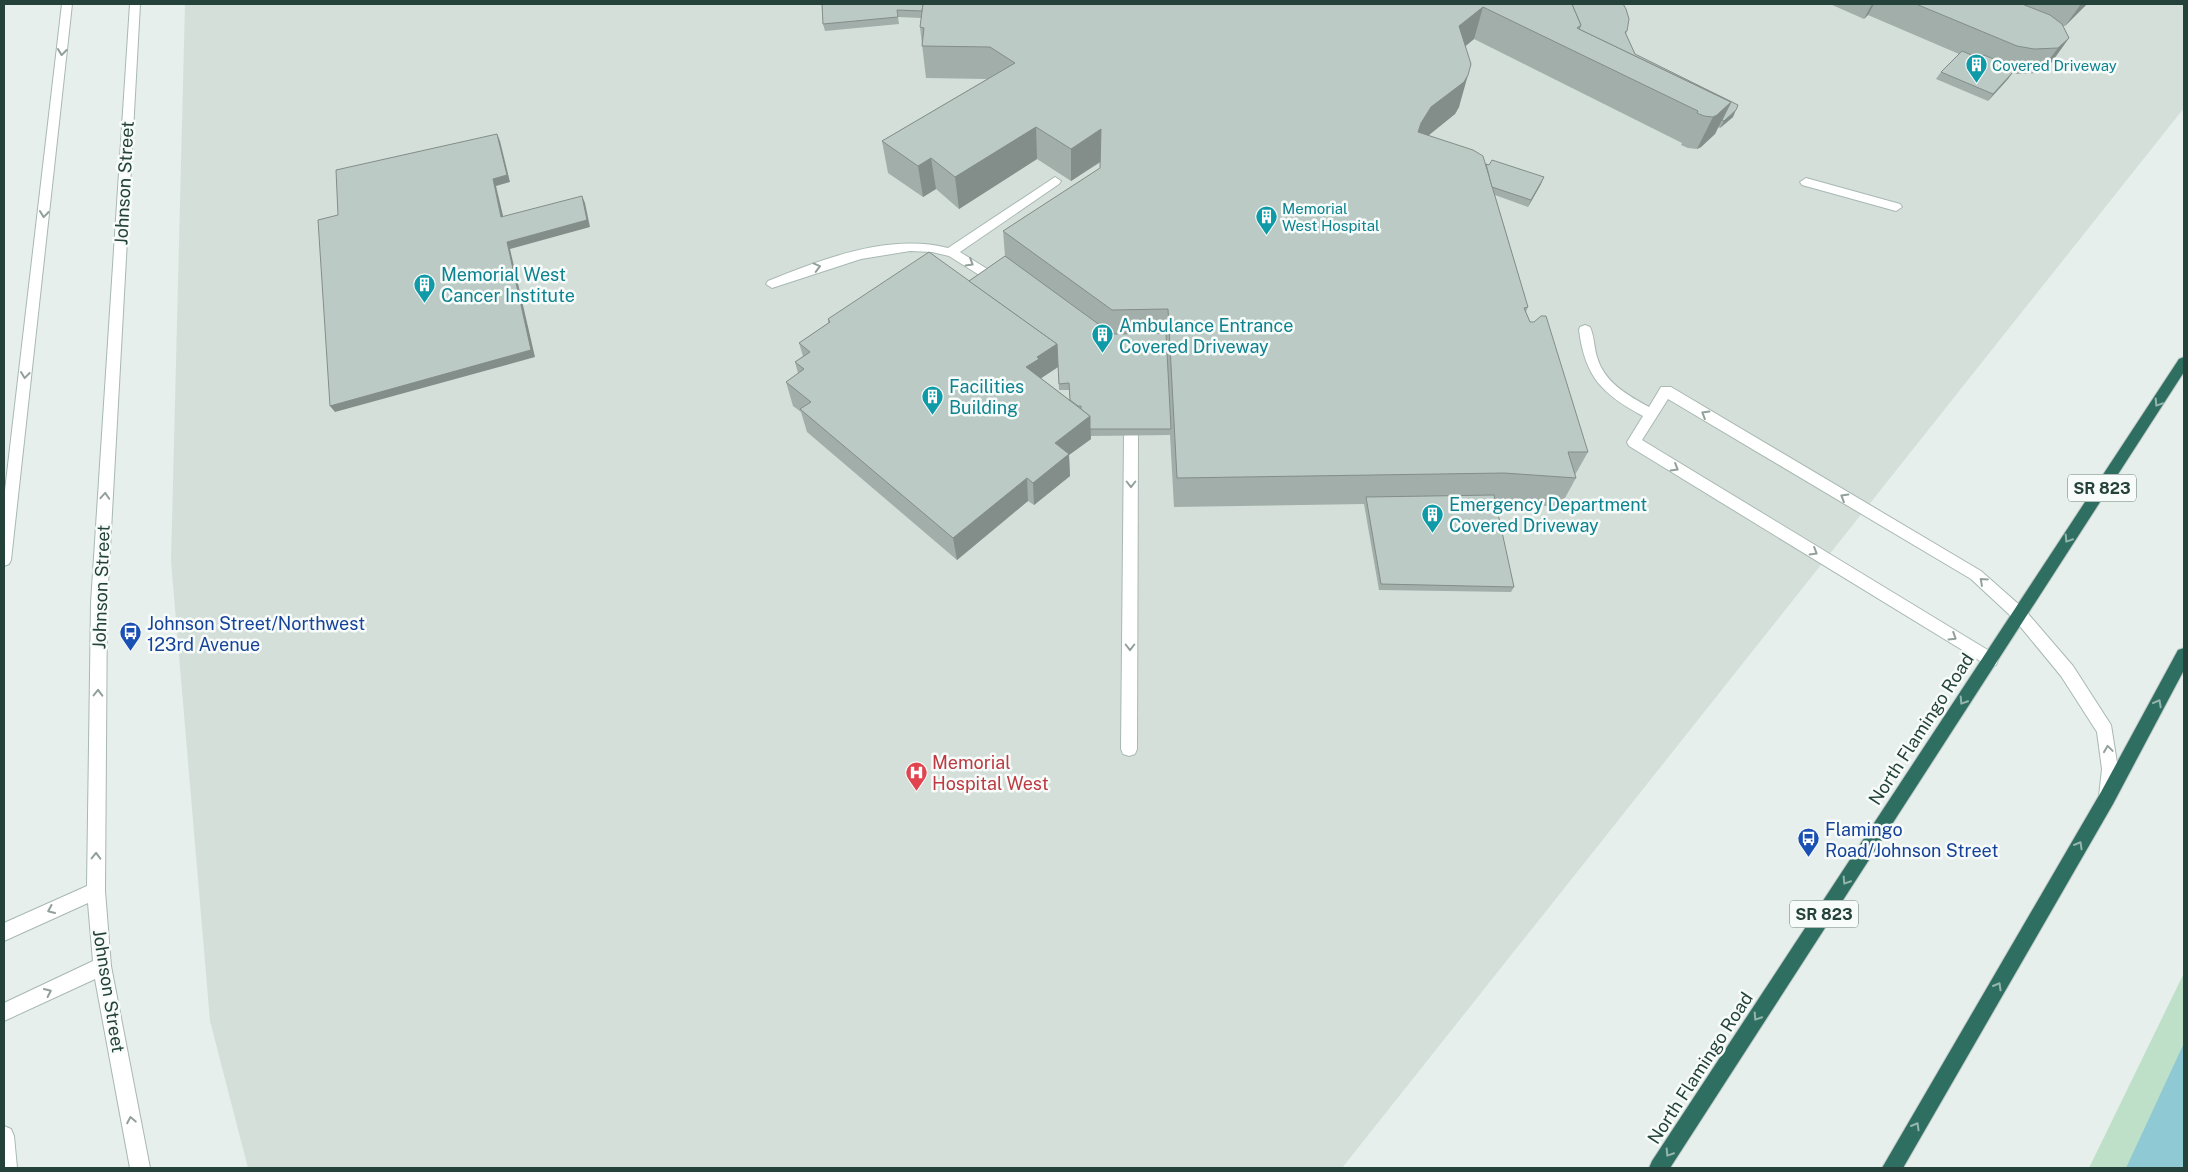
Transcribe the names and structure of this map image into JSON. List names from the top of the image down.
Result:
{
  "streets": {
    "highway": ["SR 823", "North Flamingo Road"],
    "street": ["Johnson Street"]
  },
  "one_way": ["North Flamingo Road"],
  "places": {
    "building": [
      "Covered Driveway",
      "Memorial West Hospital",
      "Memorial West Cancer Institute",
      "Ambulance Entrance Covered Driveway",
      "Facilities Building",
      "Emergency Department Covered Driveway"
    ],
    "bus stop": ["Johnson Street/Northwest 123rd Avenue", "Flamingo Road/Johnson Street"],
    "hospital": ["Memorial Hospital West"]
  }
}
